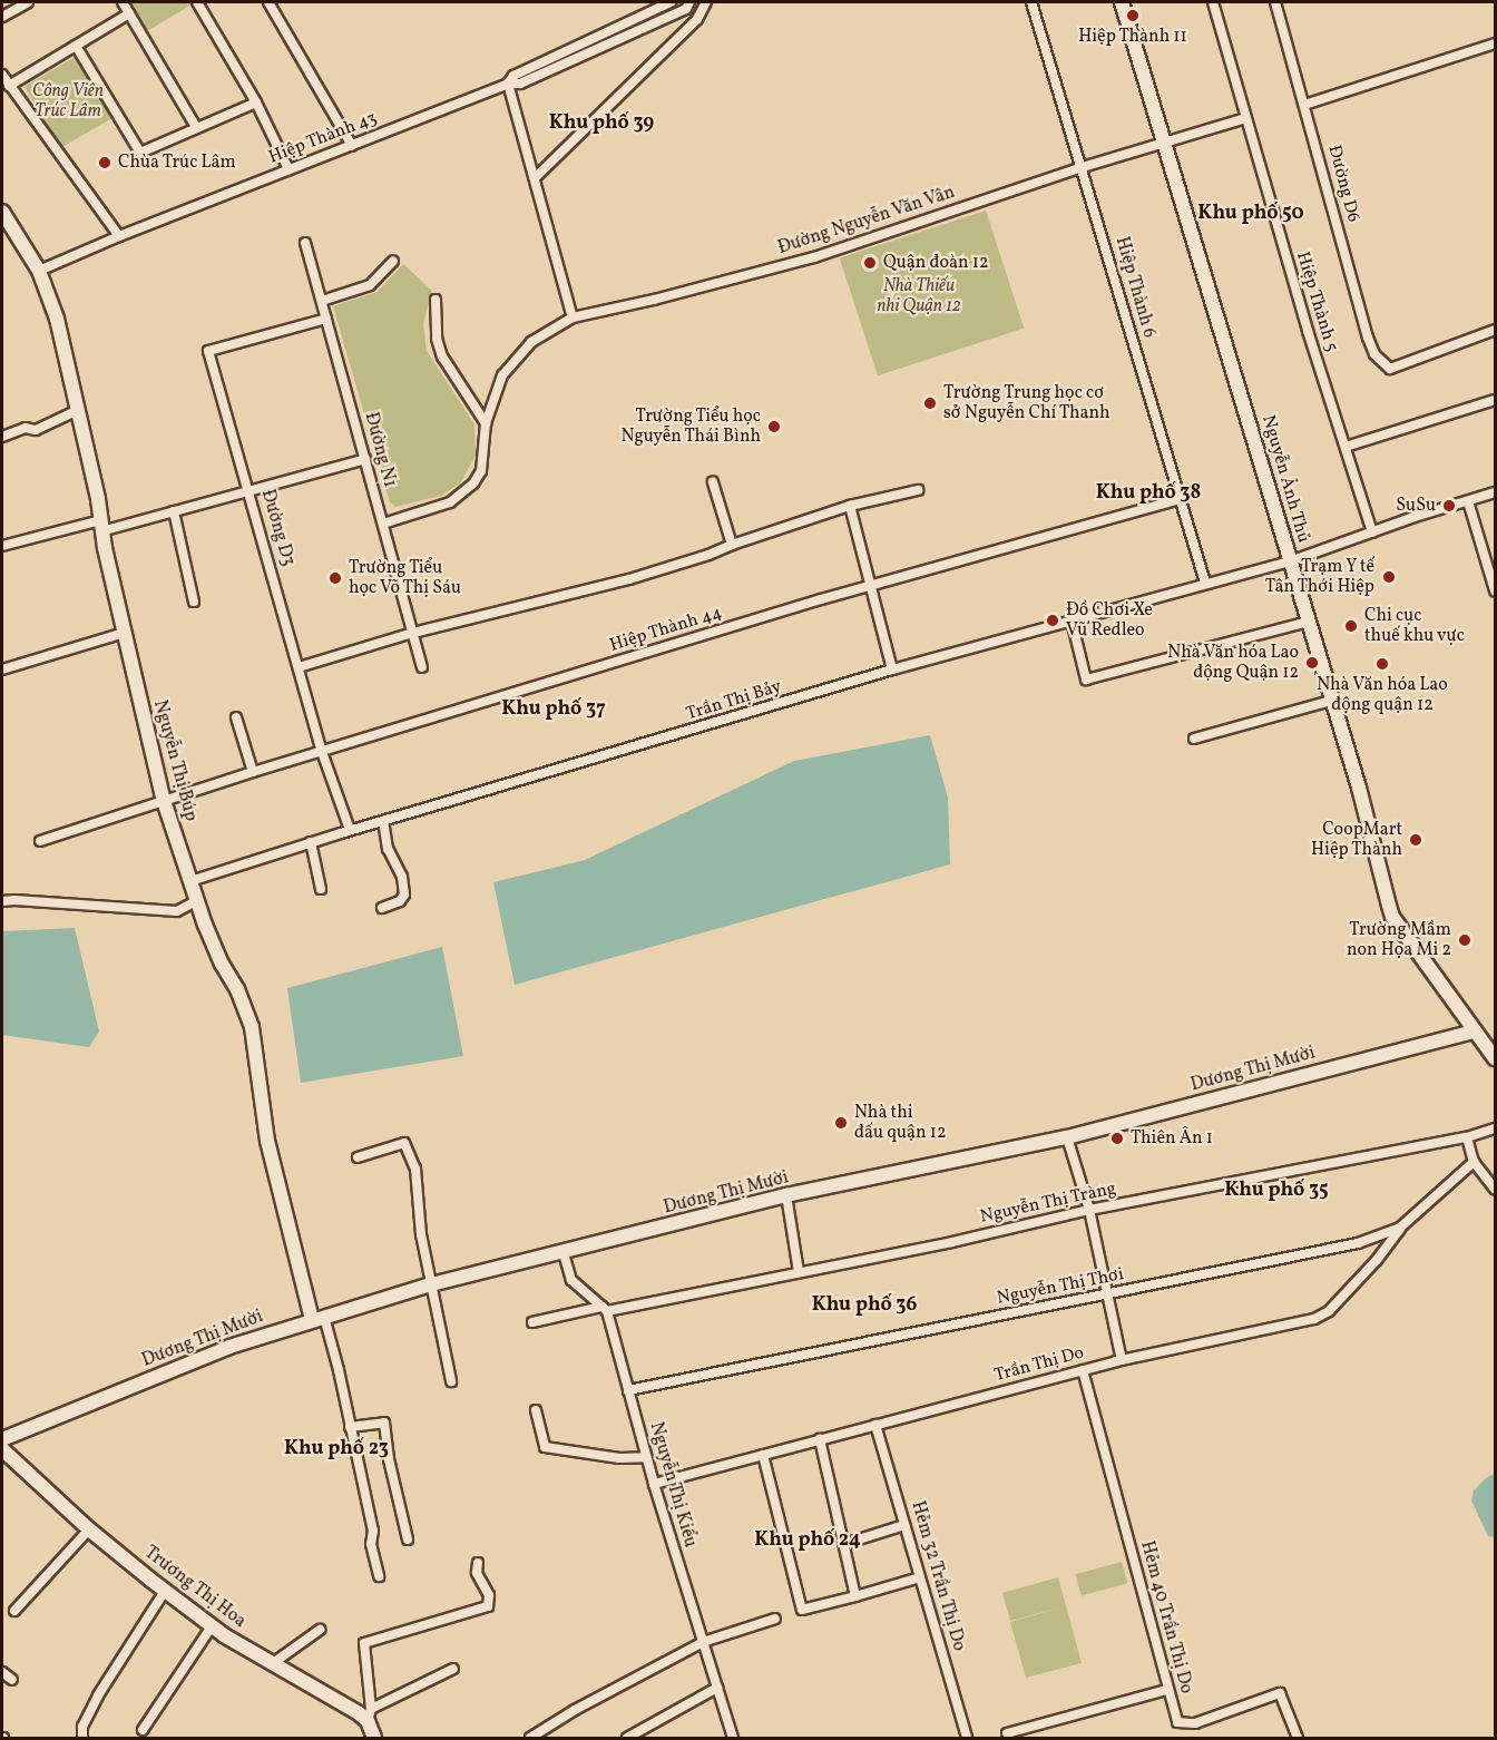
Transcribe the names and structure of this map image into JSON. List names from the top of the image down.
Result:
{
  "streets": {
    "street": [
      "Hiệp Thành 43",
      "Đường D6",
      "Đường Nguyễn Văn Vân",
      "Hiệp Thành 6",
      "Hiệp Thành 5",
      "Đường N1",
      "Nguyễn Ảnh Thủ",
      "Đường D3",
      "Hiệp Thành 44",
      "Trần Thị Bảy",
      "Nguyễn Thị Búp",
      "Dương Thị Mười",
      "Nguyễn Thị Tràng",
      "Nguyễn Thị Thơi",
      "Trần Thị Do",
      "Nguyễn Thị Kiểu",
      "Hẻm 32 Trần Thị Do",
      "Trương Thị Hoa",
      "Hẻm 40 Trần Thị Do"
    ]
  },
  "crossings": [
    ["Hiệp Thành 43", "Nguyễn Thị Búp"],
    ["Đường Nguyễn Văn Vân", "Hiệp Thành 6"],
    ["Đường Nguyễn Văn Vân", "Hiệp Thành 5"],
    ["Đường Nguyễn Văn Vân", "Đường N1"],
    ["Đường Nguyễn Văn Vân", "Nguyễn Ảnh Thủ"],
    ["Hiệp Thành 6", "Hiệp Thành 44"],
    ["Hiệp Thành 6", "Trần Thị Bảy"],
    ["Hiệp Thành 5", "Trần Thị Bảy"],
    ["Đường N1", "Đường D3"],
    ["Nguyễn Ảnh Thủ", "Trần Thị Bảy"],
    ["Nguyễn Ảnh Thủ", "Dương Thị Mười"],
    ["Đường D3", "Hiệp Thành 44"],
    ["Đường D3", "Trần Thị Bảy"],
    ["Hiệp Thành 44", "Nguyễn Thị Búp"],
    ["Trần Thị Bảy", "Nguyễn Thị Búp"],
    ["Nguyễn Thị Búp", "Dương Thị Mười"],
    ["Nguyễn Thị Tràng", "Nguyễn Thị Kiểu"],
    ["Nguyễn Thị Thơi", "Trần Thị Do"],
    ["Nguyễn Thị Thơi", "Nguyễn Thị Kiểu"],
    ["Trần Thị Do", "Nguyễn Thị Kiểu"],
    ["Trần Thị Do", "Hẻm 32 Trần Thị Do"],
    ["Trần Thị Do", "Hẻm 40 Trần Thị Do"]
  ],
  "districts": [
    "Khu phố 39",
    "Khu phố 50",
    "Khu phố 38",
    "Khu phố 37",
    "Khu phố 35",
    "Khu phố 36",
    "Khu phố 23",
    "Khu phố 24"
  ],
  "parks": ["Công Viên Trúc Lâm", "Nhà Thiếu nhi Quận 12"],
  "places": [
    "Hiệp Thành 11",
    "Chùa Trúc Lâm",
    "Quận đoàn 12",
    "Trường Trung học cơ sở Nguyễn Chí Thanh",
    "Trường Tiểu học Nguyễn Thái Bình",
    "SuSu",
    "Trạm Y tế Tân Thới Hiệp",
    "Trường Tiểu học Võ Thị Sáu",
    "Đồ Chơi Xe Vũ Redleo",
    "Chi cục thuế khu vực",
    "Nhà Văn hóa Lao động Quận 12",
    "Nhà Văn hóa Lao động quận 12",
    "CoopMart Hiệp Thành",
    "Trường Mầm non Họa Mi 2",
    "Nhà thi đấu quận 12",
    "Thiên Ân 1"
  ]
}
